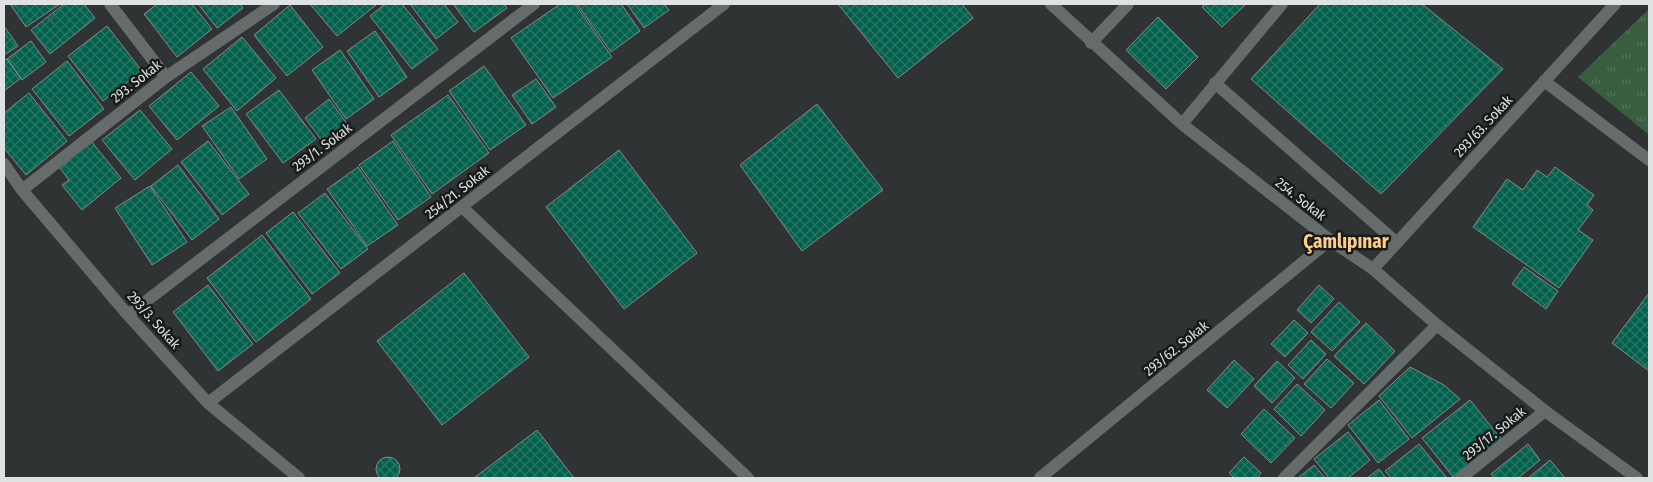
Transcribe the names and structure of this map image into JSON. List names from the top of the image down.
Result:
{
  "streets": {
    "street": [
      "293. Sokak",
      "293/63. Sokak",
      "293/1. Sokak",
      "254/21. Sokak",
      "254. Sokak",
      "293/3. Sokak",
      "293/62. Sokak",
      "293/17. Sokak"
    ]
  },
  "crossings": [
    ["293. Sokak", "293/3. Sokak"],
    ["293/63. Sokak", "254. Sokak"],
    ["293/1. Sokak", "293/3. Sokak"],
    ["254/21. Sokak", "293/3. Sokak"],
    ["254. Sokak", "293/62. Sokak"],
    ["254. Sokak", "293/17. Sokak"]
  ],
  "districts": ["Çamlıpınar"]
}
